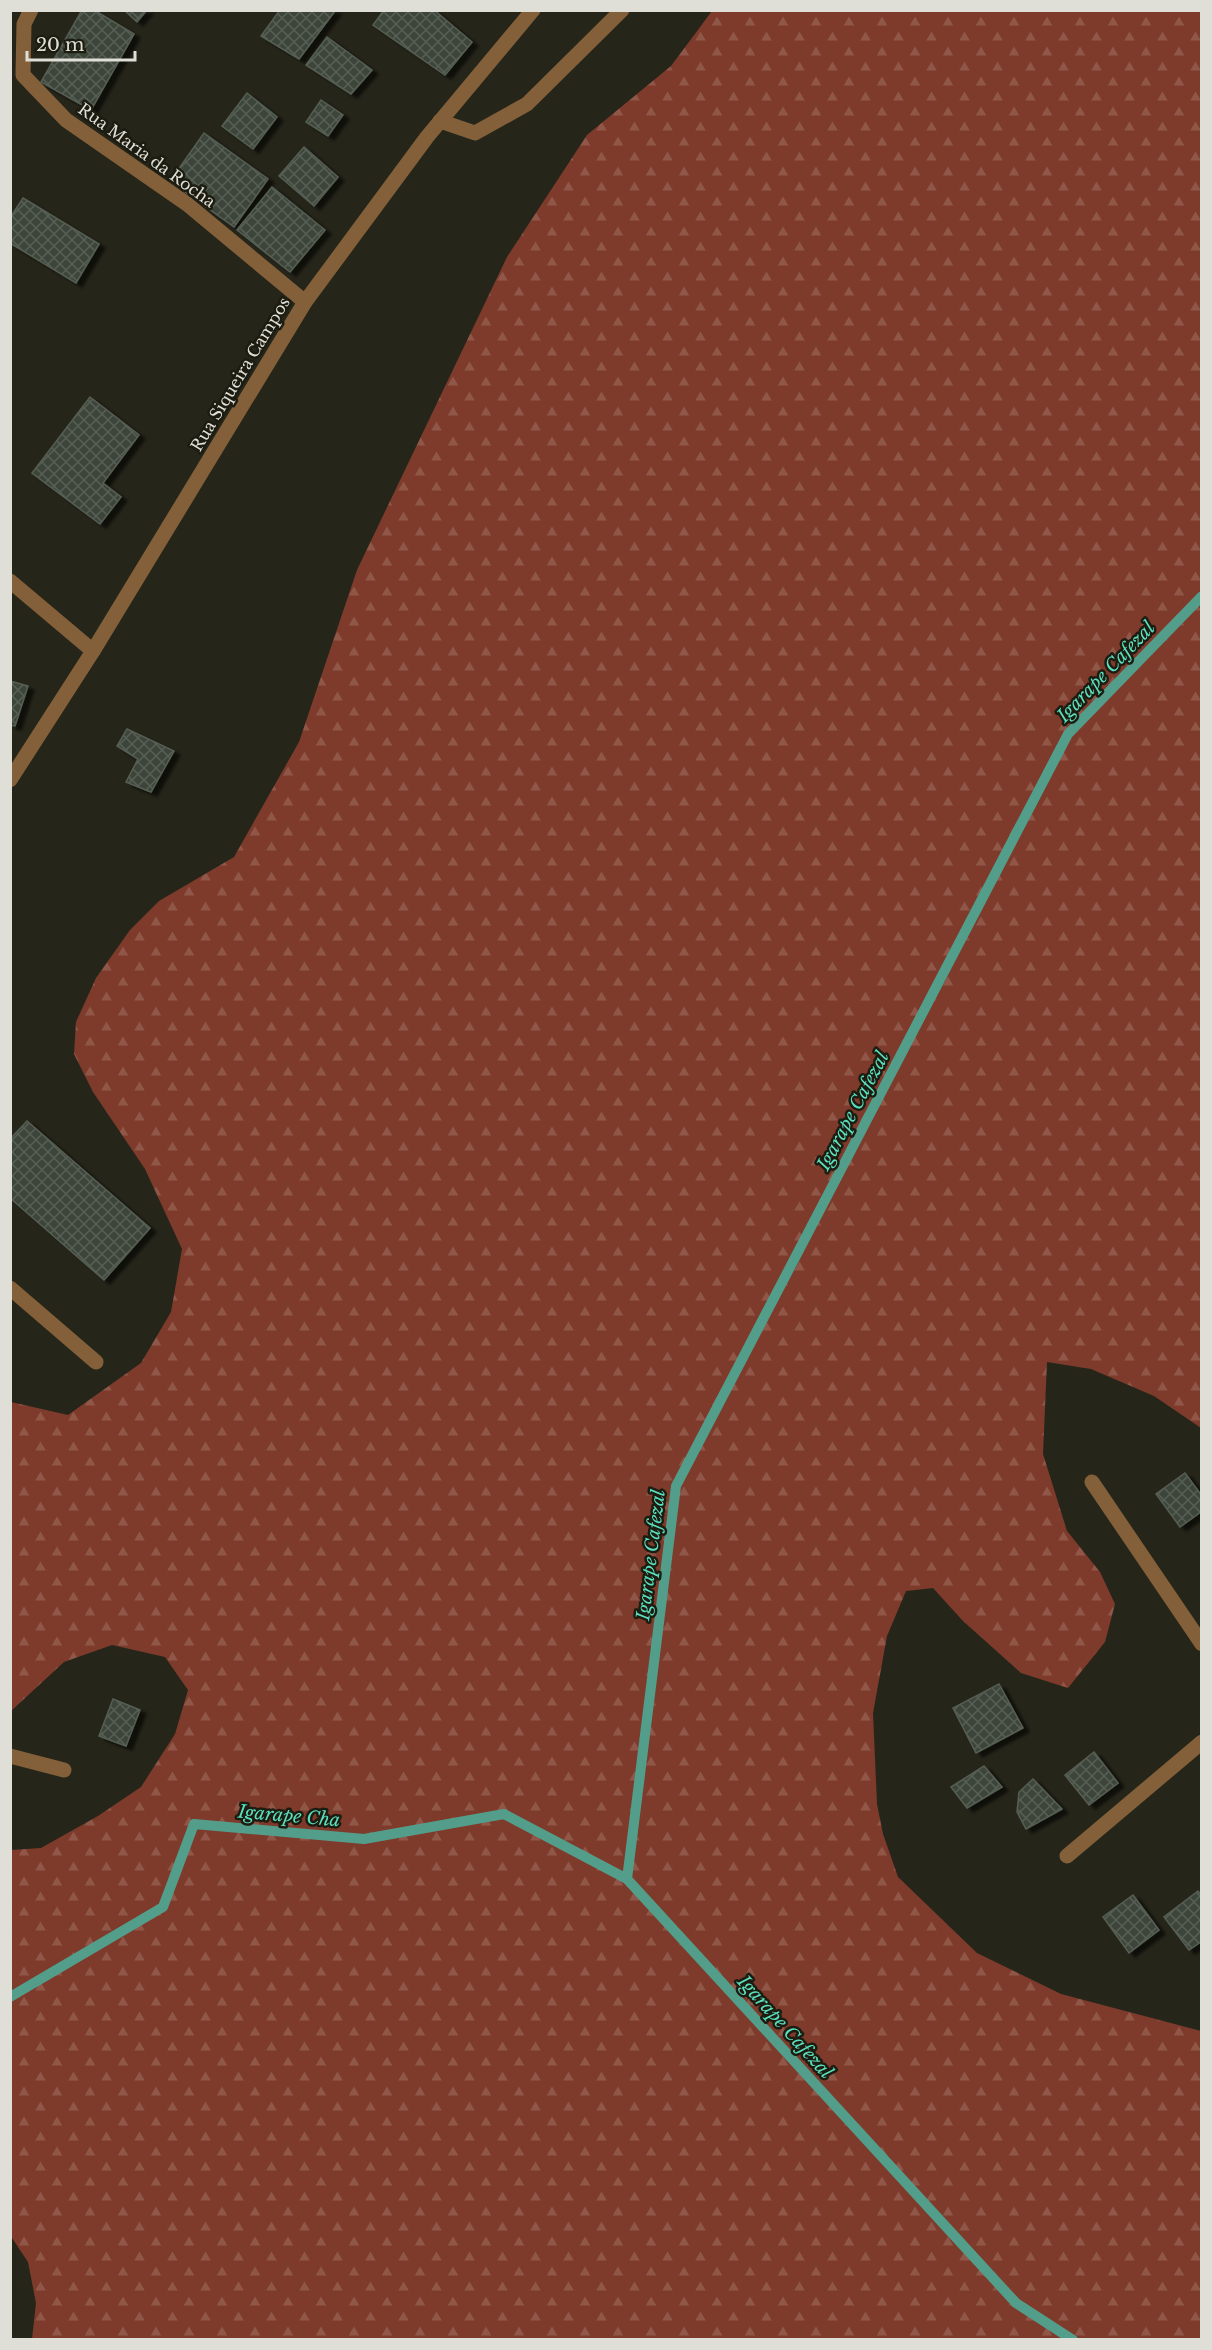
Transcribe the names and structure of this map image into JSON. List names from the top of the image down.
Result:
{
  "streets": {
    "street": ["Rua Maria da Rocha", "Rua Siqueira Campos"]
  },
  "crossings": [
    ["Rua Maria da Rocha", "Rua Siqueira Campos"]
  ],
  "water": ["Igarape Cafezal", "Igarape Cha"],
  "scale_bar": "20 m"
}
